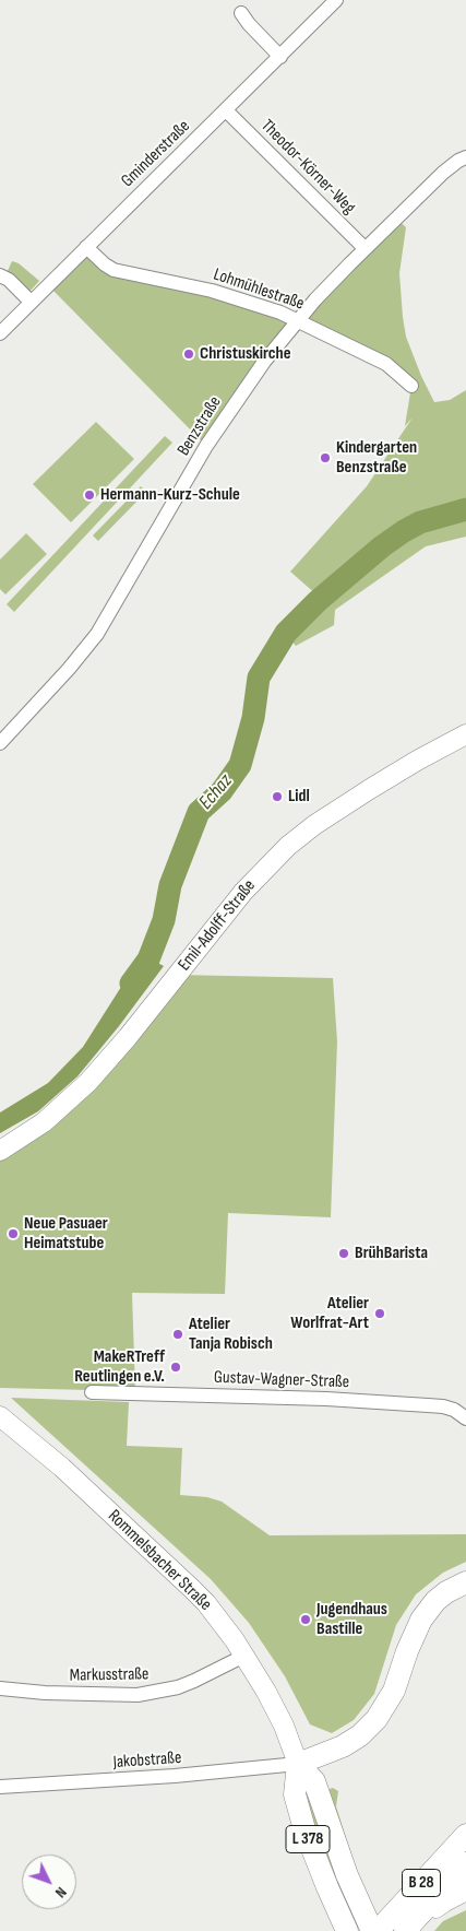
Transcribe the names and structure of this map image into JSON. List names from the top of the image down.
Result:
{
  "streets": {
    "main road": ["Rommelsbacher Straße", "L 378", "B 28"],
    "street": [
      "Gminderstraße",
      "Theodor-Körner-Weg",
      "Lohmühlestraße",
      "Benzstraße",
      "Emil-Adolff-Straße",
      "Gustav-Wagner-Straße",
      "Markusstraße",
      "Jakobstraße"
    ]
  },
  "crossings": [
    ["Gminderstraße", "Theodor-Körner-Weg"],
    ["Gminderstraße", "Lohmühlestraße"],
    ["Theodor-Körner-Weg", "Benzstraße"],
    ["Lohmühlestraße", "Benzstraße"],
    ["Rommelsbacher Straße", "Markusstraße"],
    ["Rommelsbacher Straße", "Jakobstraße"]
  ],
  "water": ["Echaz"],
  "places": [
    "Christuskirche",
    "Kindergarten Benzstraße",
    "Hermann-Kurz-Schule",
    "Lidl",
    "Neue Pasuaer Heimatstube",
    "BrühBarista",
    "Atelier Worlfrat-Art",
    "Atelier Tanja Robisch",
    "MakeRTreff Reutlingen e.V.",
    "Jugendhaus Bastille"
  ],
  "north": "bottom right"
}
